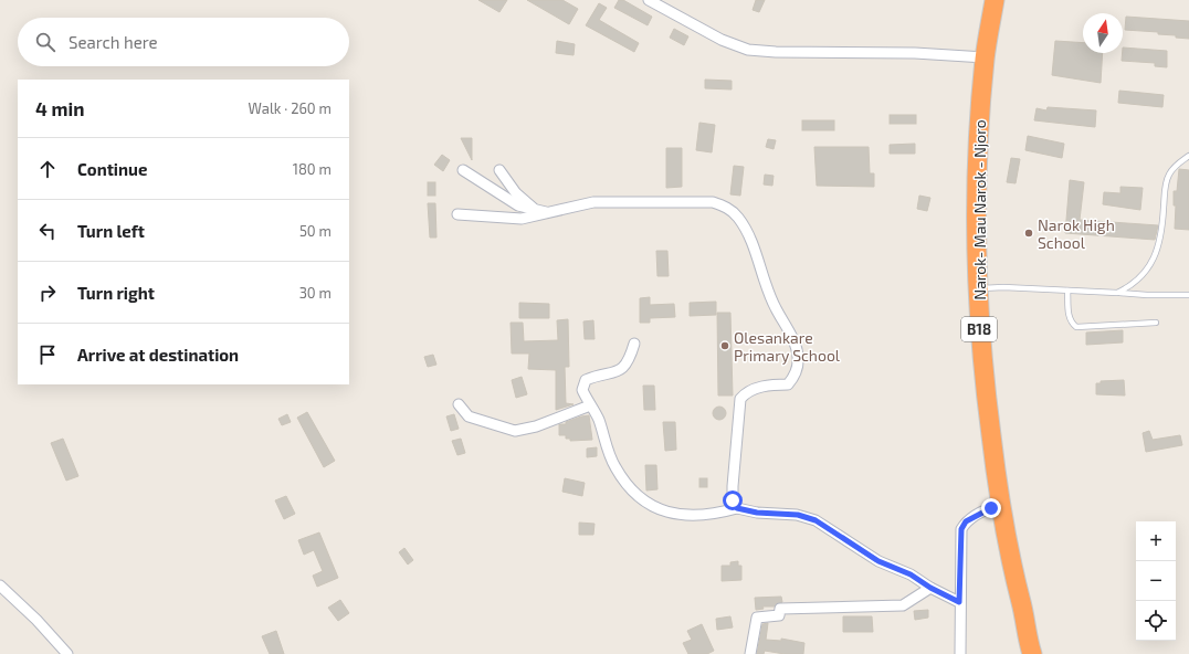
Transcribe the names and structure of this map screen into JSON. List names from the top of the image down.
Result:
{
  "streets": {
    "highway": ["Narok- Mau Narok - Njoro", "B18"]
  },
  "places": ["Narok High School", "Olesankare Primary School"],
  "north": "top",
  "page": {
    "search": "Search here",
    "heading": ["4 min", "Walk · 260 m"],
    "list": [
      ["Continue", "180 m"],
      ["Turn left", "50 m"],
      ["Turn right", "30 m"],
      "Arrive at destination"
    ],
    "map_buttons": ["+", "−"]
  }
}
